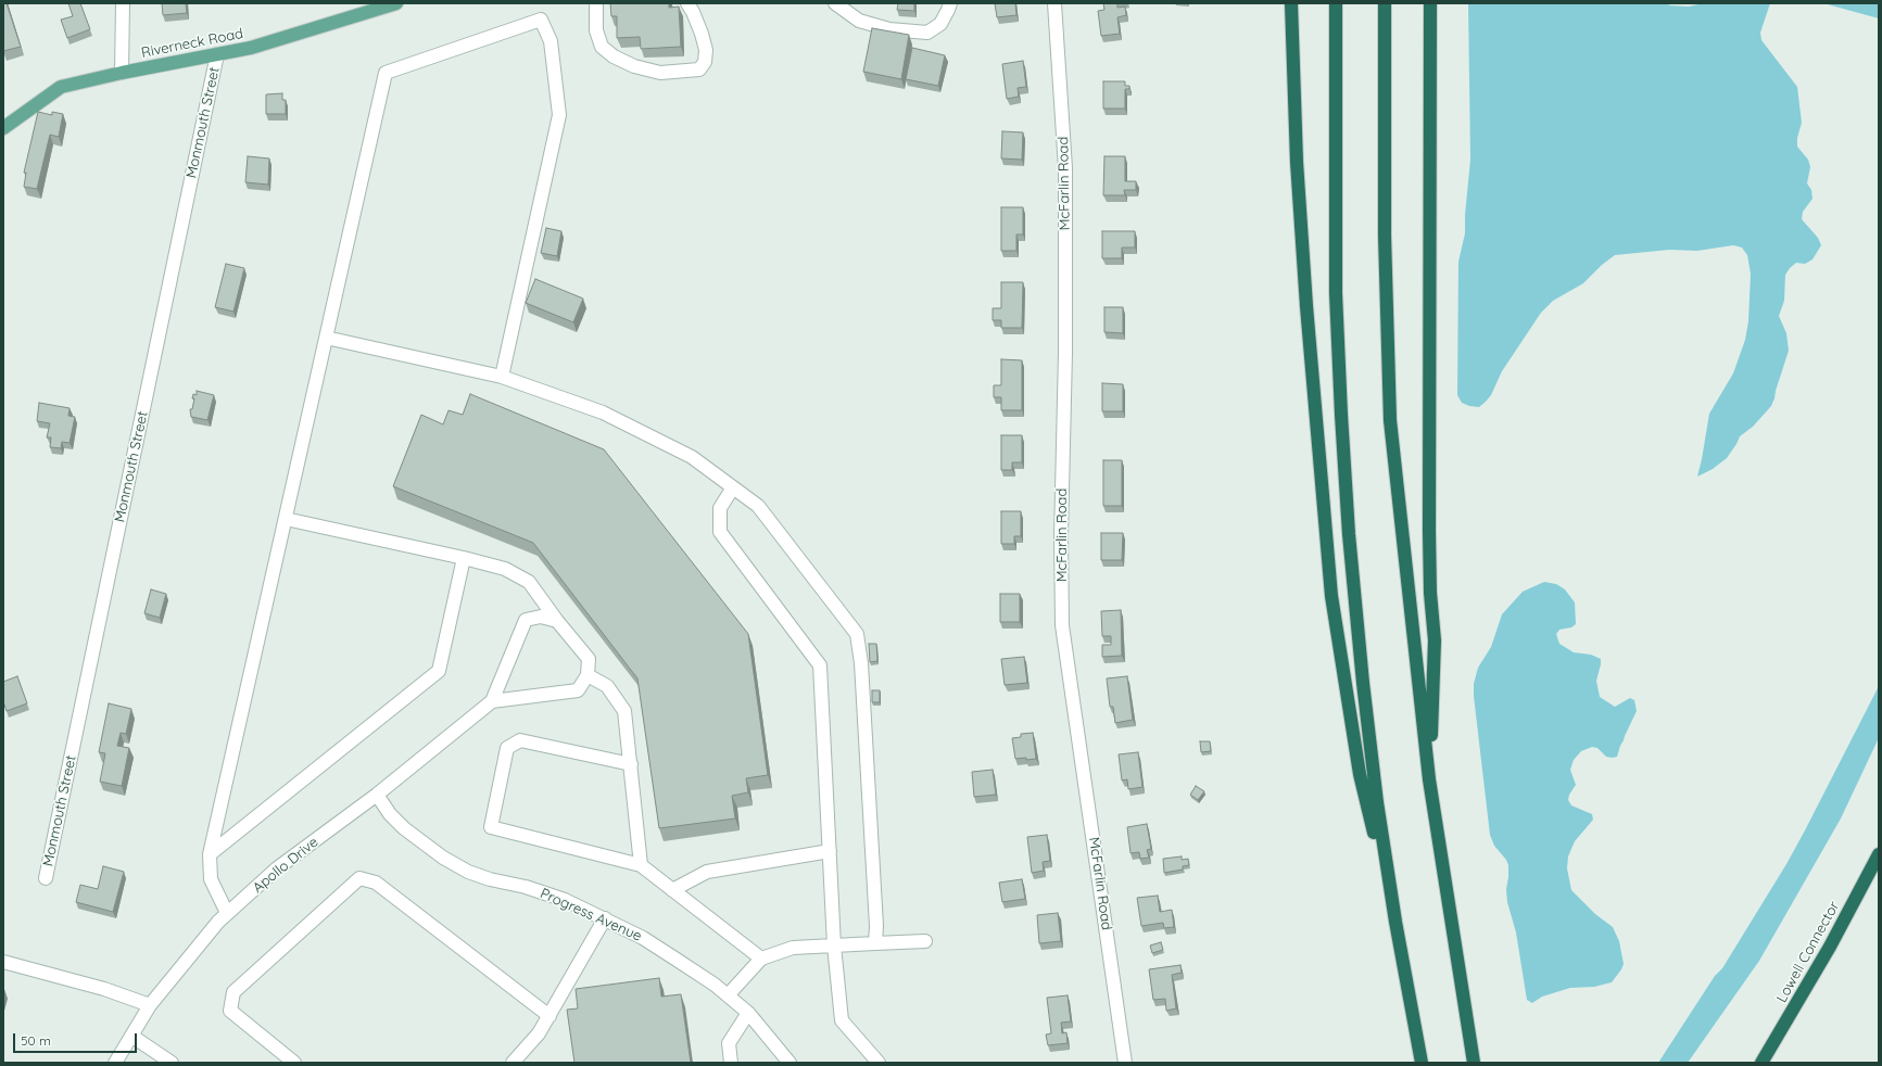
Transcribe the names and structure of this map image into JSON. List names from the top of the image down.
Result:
{
  "streets": {
    "highway": ["Lowell Connector"],
    "main road": ["Riverneck Road"],
    "street": [
      "Monmouth Street",
      "McFarlin Road",
      "Apollo Drive",
      "Progress Avenue"
    ]
  },
  "crossings": [
    ["Riverneck Road", "Monmouth Street"],
    ["Apollo Drive", "Progress Avenue"]
  ],
  "scale_bar": "50 m"
}
